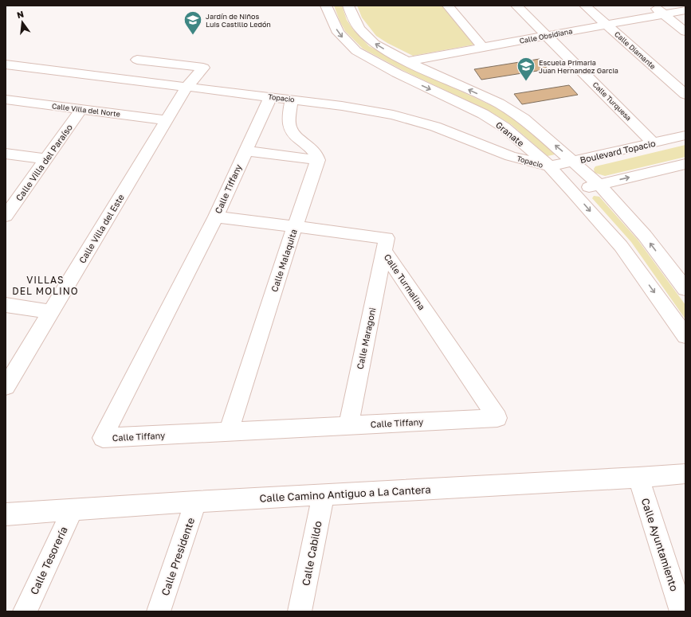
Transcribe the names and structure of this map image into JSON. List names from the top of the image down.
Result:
{
  "streets": {
    "street": [
      "Calle Obsidiana",
      "Calle Diamante",
      "Topacio",
      "Calle Turquesa",
      "Calle Villa del Norte",
      "Granate",
      "Boulevard Topacio",
      "Calle Villa del Paraíso",
      "Calle Tiffany",
      "Calle Villa del Este",
      "Calle Malaquita",
      "Calle Turmalina",
      "Calle Maragoni",
      "Calle Camino Antiguo a La Cantera",
      "Calle Ayuntamiento",
      "Calle Cabildo",
      "Calle Presidente",
      "Calle Tesorería"
    ]
  },
  "crossings": [
    ["Calle Obsidiana", "Calle Diamante"],
    ["Calle Obsidiana", "Calle Turquesa"],
    ["Calle Obsidiana", "Granate"],
    ["Topacio", "Granate"],
    ["Topacio", "Boulevard Topacio"],
    ["Topacio", "Calle Tiffany"],
    ["Topacio", "Calle Villa del Este"],
    ["Calle Turquesa", "Boulevard Topacio"],
    ["Calle Villa del Norte", "Calle Villa del Paraíso"],
    ["Calle Villa del Norte", "Calle Villa del Este"],
    ["Granate", "Boulevard Topacio"],
    ["Calle Tiffany", "Calle Malaquita"],
    ["Calle Tiffany", "Calle Turmalina"],
    ["Calle Tiffany", "Calle Maragoni"],
    ["Calle Malaquita", "Calle Turmalina"],
    ["Calle Turmalina", "Calle Maragoni"],
    ["Calle Camino Antiguo a La Cantera", "Calle Ayuntamiento"],
    ["Calle Camino Antiguo a La Cantera", "Calle Cabildo"],
    ["Calle Camino Antiguo a La Cantera", "Calle Presidente"],
    ["Calle Camino Antiguo a La Cantera", "Calle Tesorería"]
  ],
  "districts": ["VILLAS DEL MOLINO"],
  "places": {
    "school or university": ["Jardín de Niños Luis Castillo Ledón", "Escuela Primaria Juan Hernandez Garcia"]
  },
  "north": "top"
}
